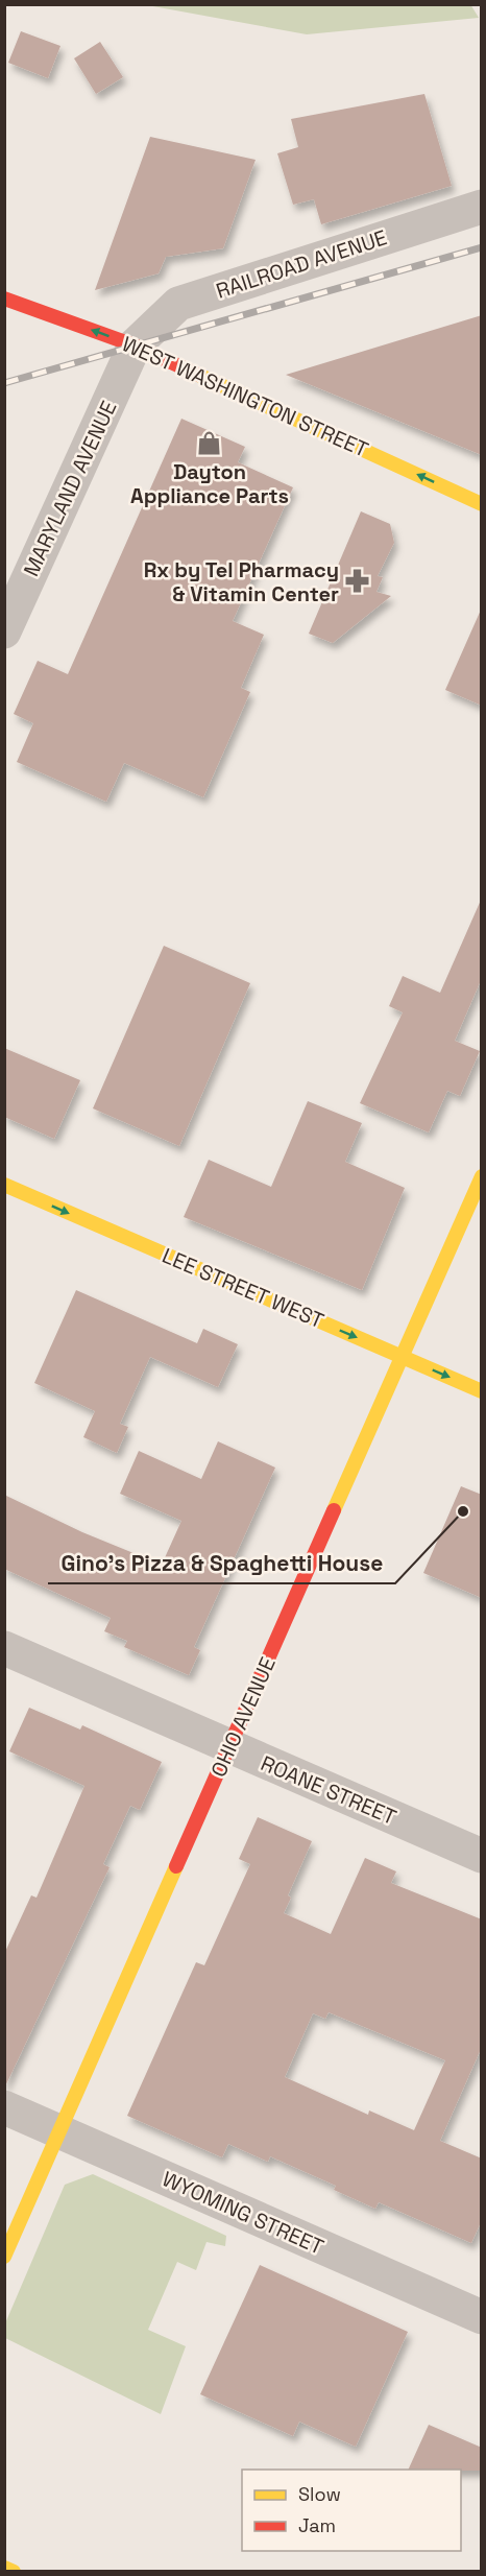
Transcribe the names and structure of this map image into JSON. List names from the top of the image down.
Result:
{
  "streets": {
    "street": [
      "RAILROAD AVENUE",
      "WEST WASHINGTON STREET",
      "MARYLAND AVENUE",
      "LEE STREET WEST",
      "OHIO AVENUE",
      "ROANE STREET",
      "WYOMING STREET"
    ]
  },
  "crossings": [
    ["RAILROAD AVENUE", "WEST WASHINGTON STREET"],
    ["RAILROAD AVENUE", "MARYLAND AVENUE"],
    ["WEST WASHINGTON STREET", "MARYLAND AVENUE"],
    ["LEE STREET WEST", "OHIO AVENUE"],
    ["OHIO AVENUE", "ROANE STREET"],
    ["OHIO AVENUE", "WYOMING STREET"]
  ],
  "one_way": ["WEST WASHINGTON STREET", "LEE STREET WEST"],
  "places": {
    "shop": ["Dayton Appliance Parts"],
    "pharmacy": ["Rx by Tel Pharmacy & Vitamin Center"],
    "other": ["Gino's Pizza & Spaghetti House"]
  },
  "legend": ["Slow", "Jam"]
}
